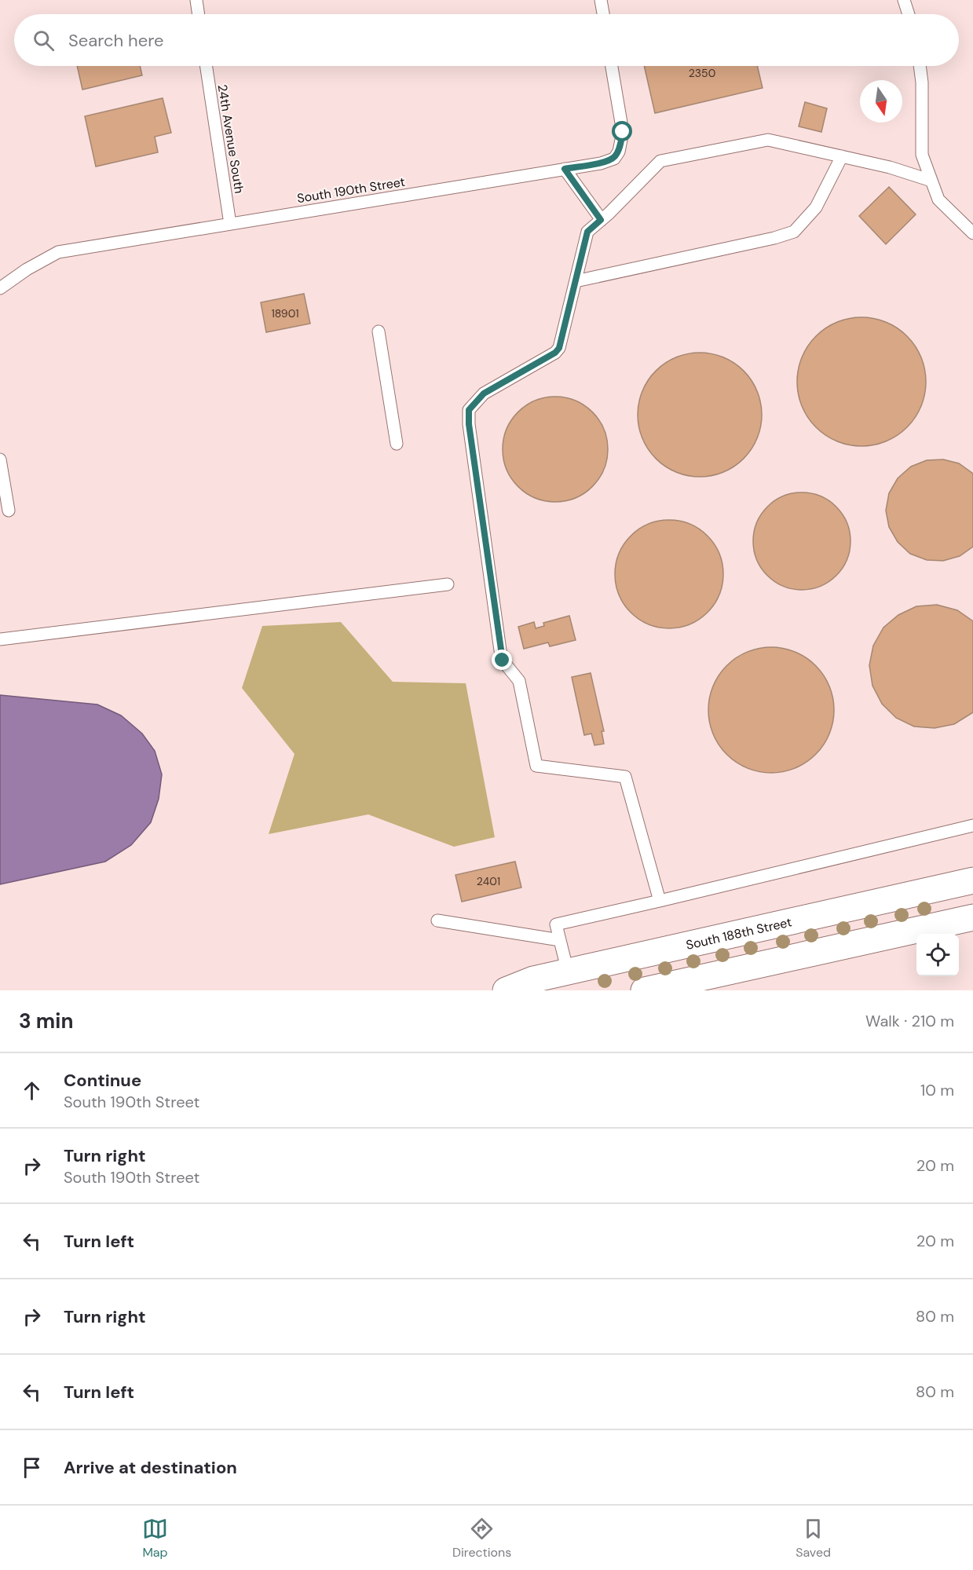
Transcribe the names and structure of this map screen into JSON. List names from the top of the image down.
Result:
{
  "streets": {
    "main road": ["South 188th Street"],
    "lane": ["24th Avenue South", "South 190th Street"]
  },
  "crossings": [
    ["24th Avenue South", "South 190th Street"]
  ],
  "house_numbers": ["2350", "18901", "2401"],
  "north": "bottom",
  "page": {
    "search": "Search here",
    "heading": ["3 min", "Walk · 210 m"],
    "list": [
      ["Continue", "South 190th Street", "10 m"],
      ["Turn right", "South 190th Street", "20 m"],
      ["Turn left", "20 m"],
      ["Turn right", "80 m"],
      ["Turn left", "80 m"],
      "Arrive at destination"
    ],
    "nav": ["Map", "Directions", "Saved"]
  }
}
